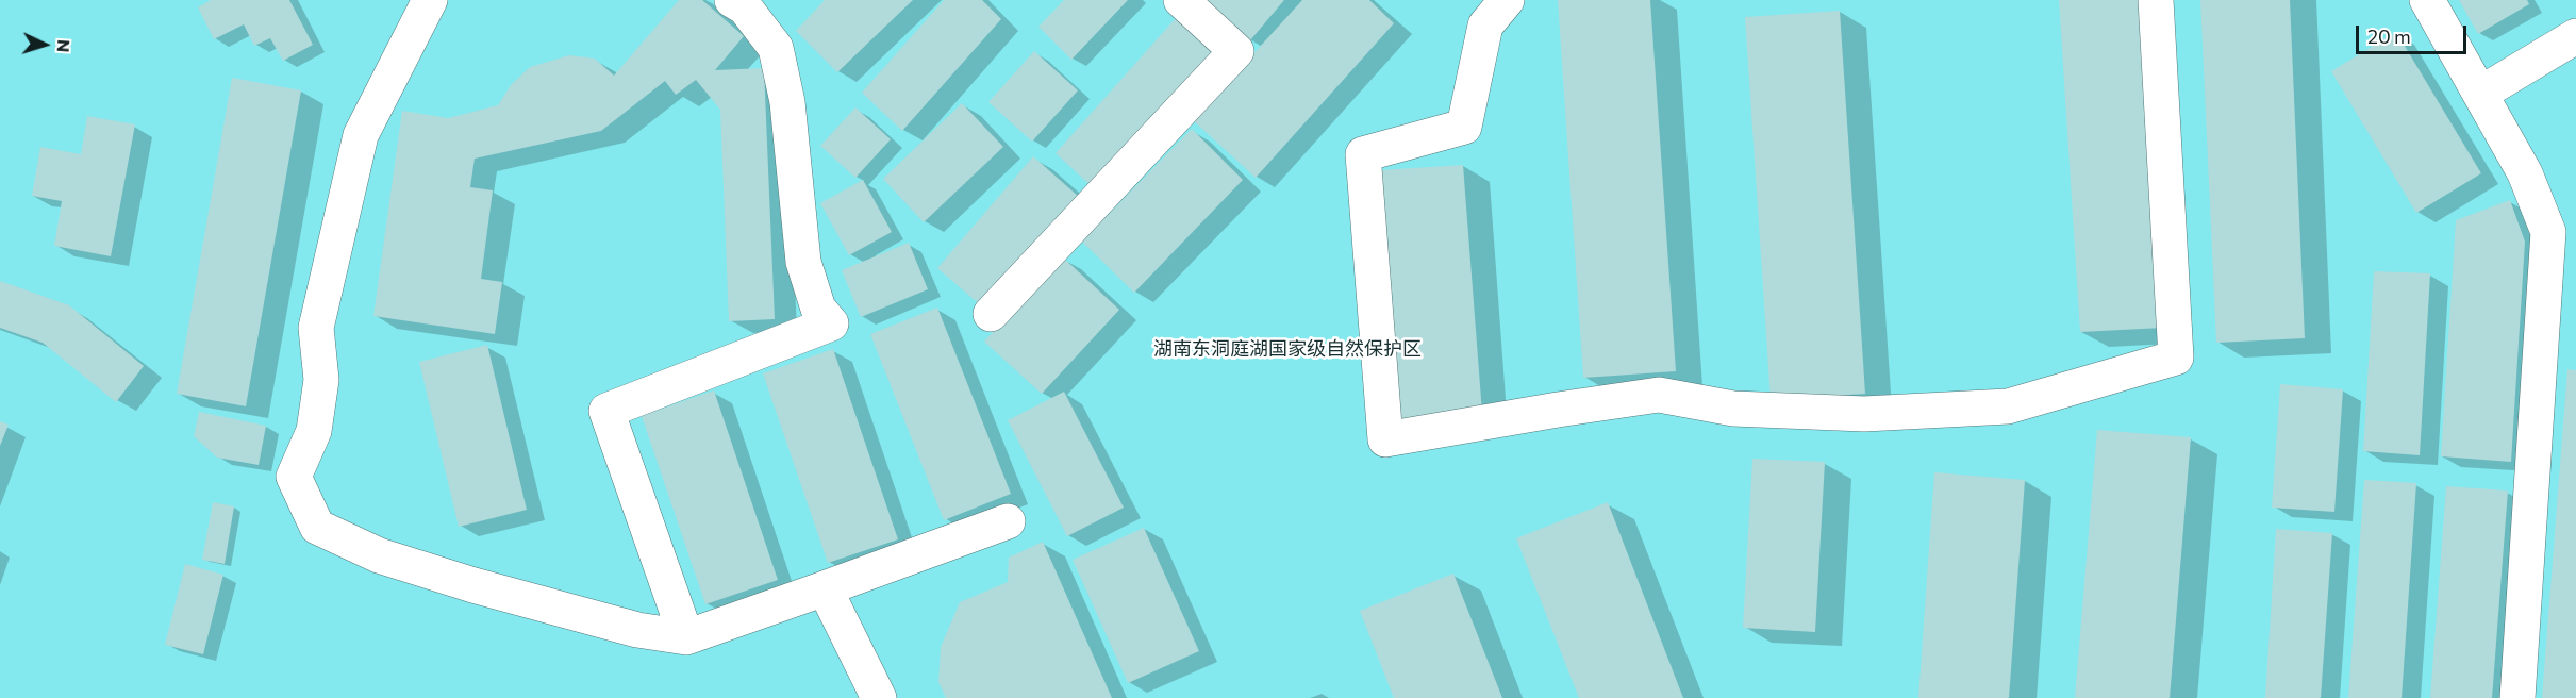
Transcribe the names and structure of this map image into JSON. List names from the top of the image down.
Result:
{
  "parks": ["湖南东洞庭湖国家级自然保护区"],
  "scale_bar": "20 m",
  "north": "right"
}
